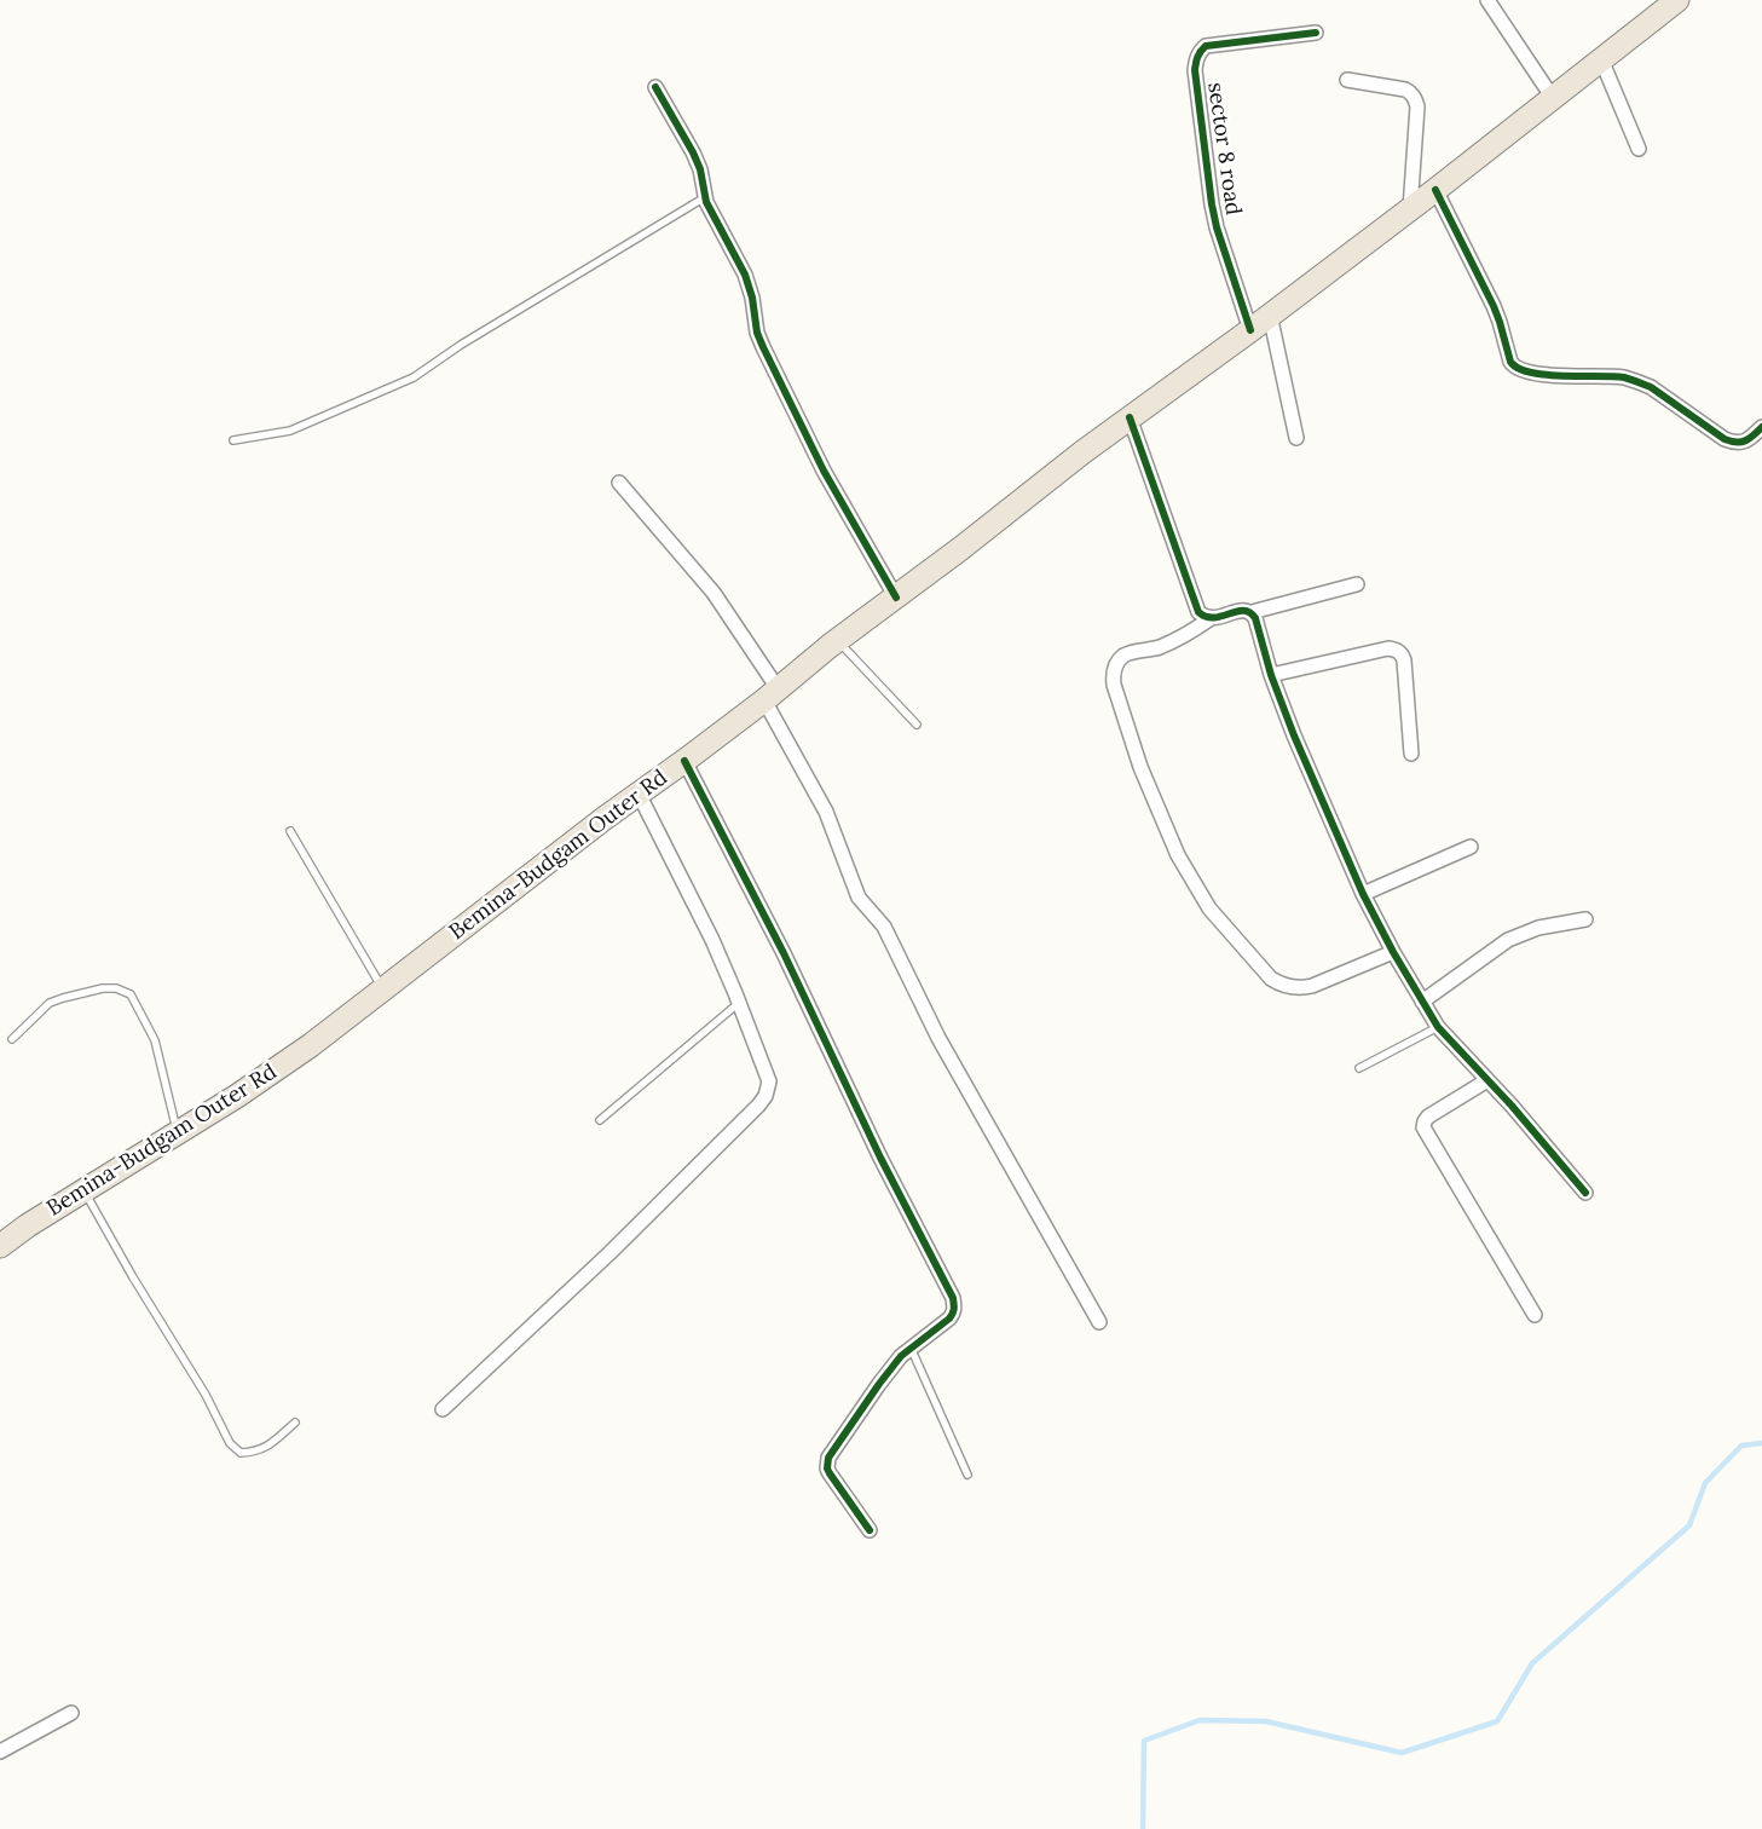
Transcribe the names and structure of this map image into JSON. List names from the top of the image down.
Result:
{
  "streets": {
    "highway": ["Bemina-Budgam Outer Rd"],
    "street": ["sector 8 road"]
  },
  "crossings": [
    ["sector 8 road", "Bemina-Budgam Outer Rd"]
  ]
}
